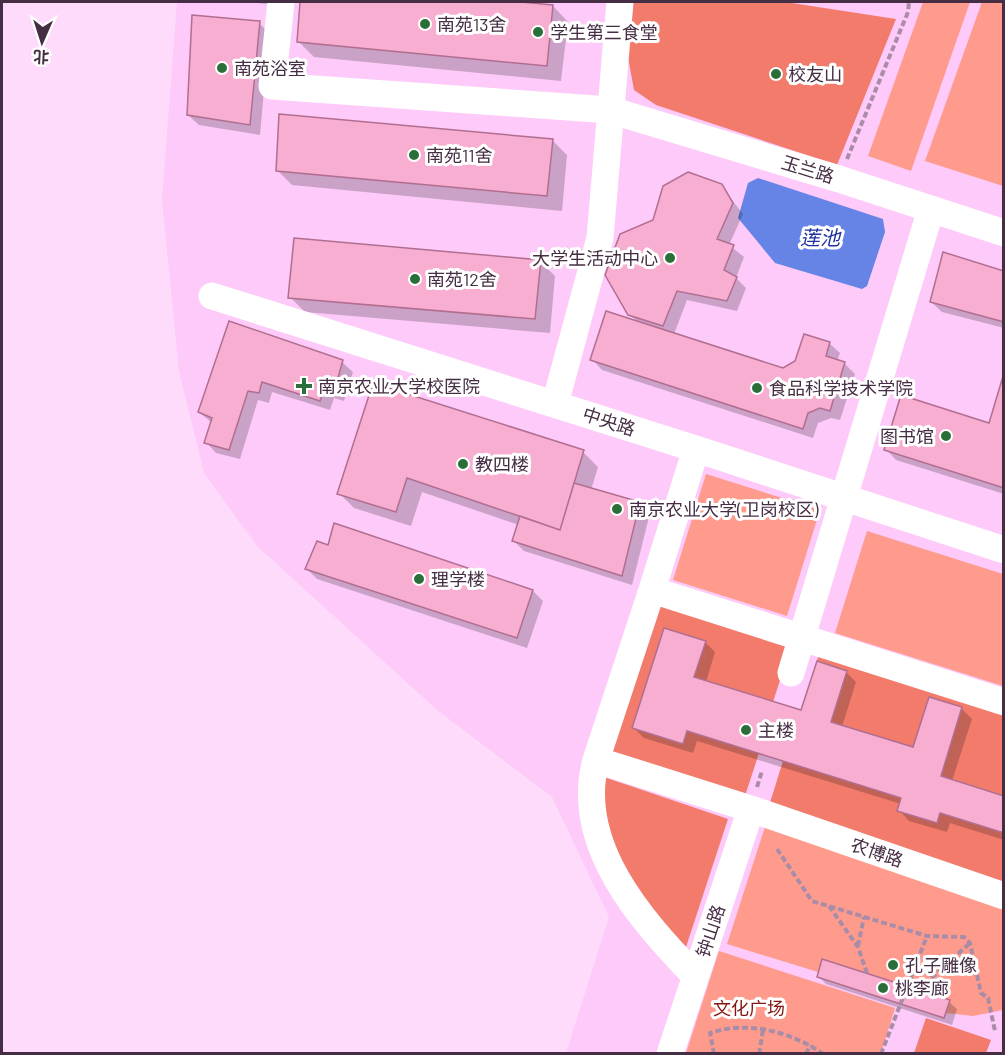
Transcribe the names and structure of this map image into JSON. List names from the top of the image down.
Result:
{
  "streets": {
    "lane": [
      "玉兰路",
      "中央路",
      "农博路",
      "钟山路"
    ]
  },
  "crossings": [
    ["农博路", "钟山路"]
  ],
  "water": ["莲池"],
  "parks": ["文化广场"],
  "places": {
    "other": [
      "南苑13舍",
      "学生第三食堂",
      "南苑浴室",
      "校友山",
      "南苑11舍",
      "大学生活动中心",
      "南苑12舍",
      "食品科学技术学院",
      "图书馆",
      "教四楼",
      "南京农业大学(卫岗校区)",
      "理学楼",
      "主楼",
      "孔子雕像",
      "桃李廊"
    ],
    "health": ["南京农业大学校医院"]
  },
  "north": "bottom"
}
